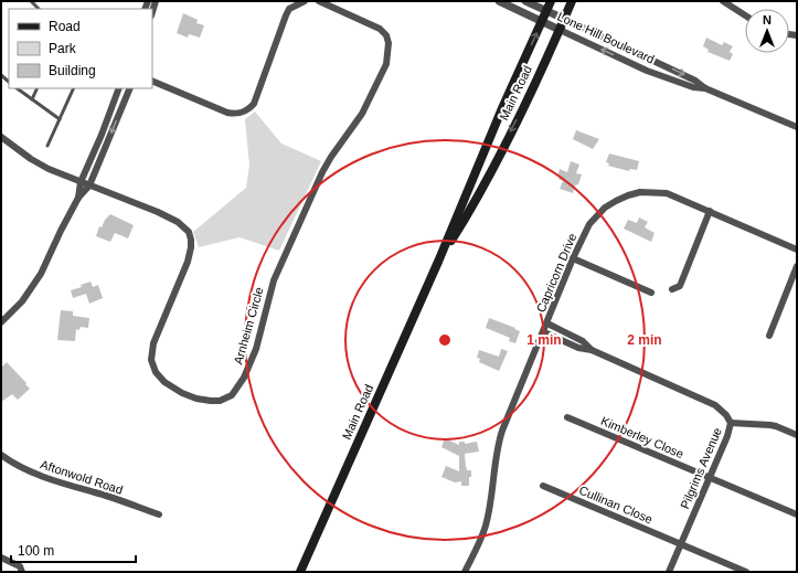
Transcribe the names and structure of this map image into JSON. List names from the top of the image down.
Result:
{
  "streets": {
    "main road": ["Main Road"],
    "street": [
      "Lone Hill Boulevard",
      "Capricorn Drive",
      "Arnheim Circle",
      "Kimberley Close",
      "Pilgrims Avenue",
      "Aftonwold Road",
      "Cullinan Close"
    ]
  },
  "crossings": [
    ["Lone Hill Boulevard", "Main Road"],
    ["Capricorn Drive", "Pilgrims Avenue"],
    ["Kimberley Close", "Pilgrims Avenue"],
    ["Pilgrims Avenue", "Cullinan Close"]
  ],
  "legend": ["Road", "Park", "Building"],
  "scale_bar": "100 m",
  "north": "top",
  "rings": ["1 min", "2 min"]
}
